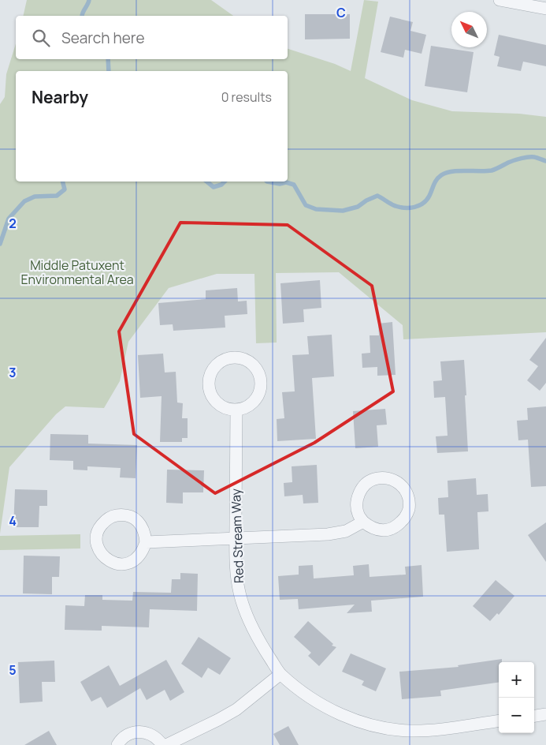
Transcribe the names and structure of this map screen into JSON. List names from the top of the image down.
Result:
{
  "streets": {
    "street": ["Red Stream Way"]
  },
  "parks": ["Middle Patuxent Environmental Area"],
  "north": "top left",
  "page": {
    "search": "Search here",
    "heading": ["Nearby", "0 results"],
    "map_buttons": ["+", "−"]
  },
  "grid": {
    "columns": ["C"],
    "rows": [
      "2",
      "3",
      "4",
      "5"
    ]
  }
}
